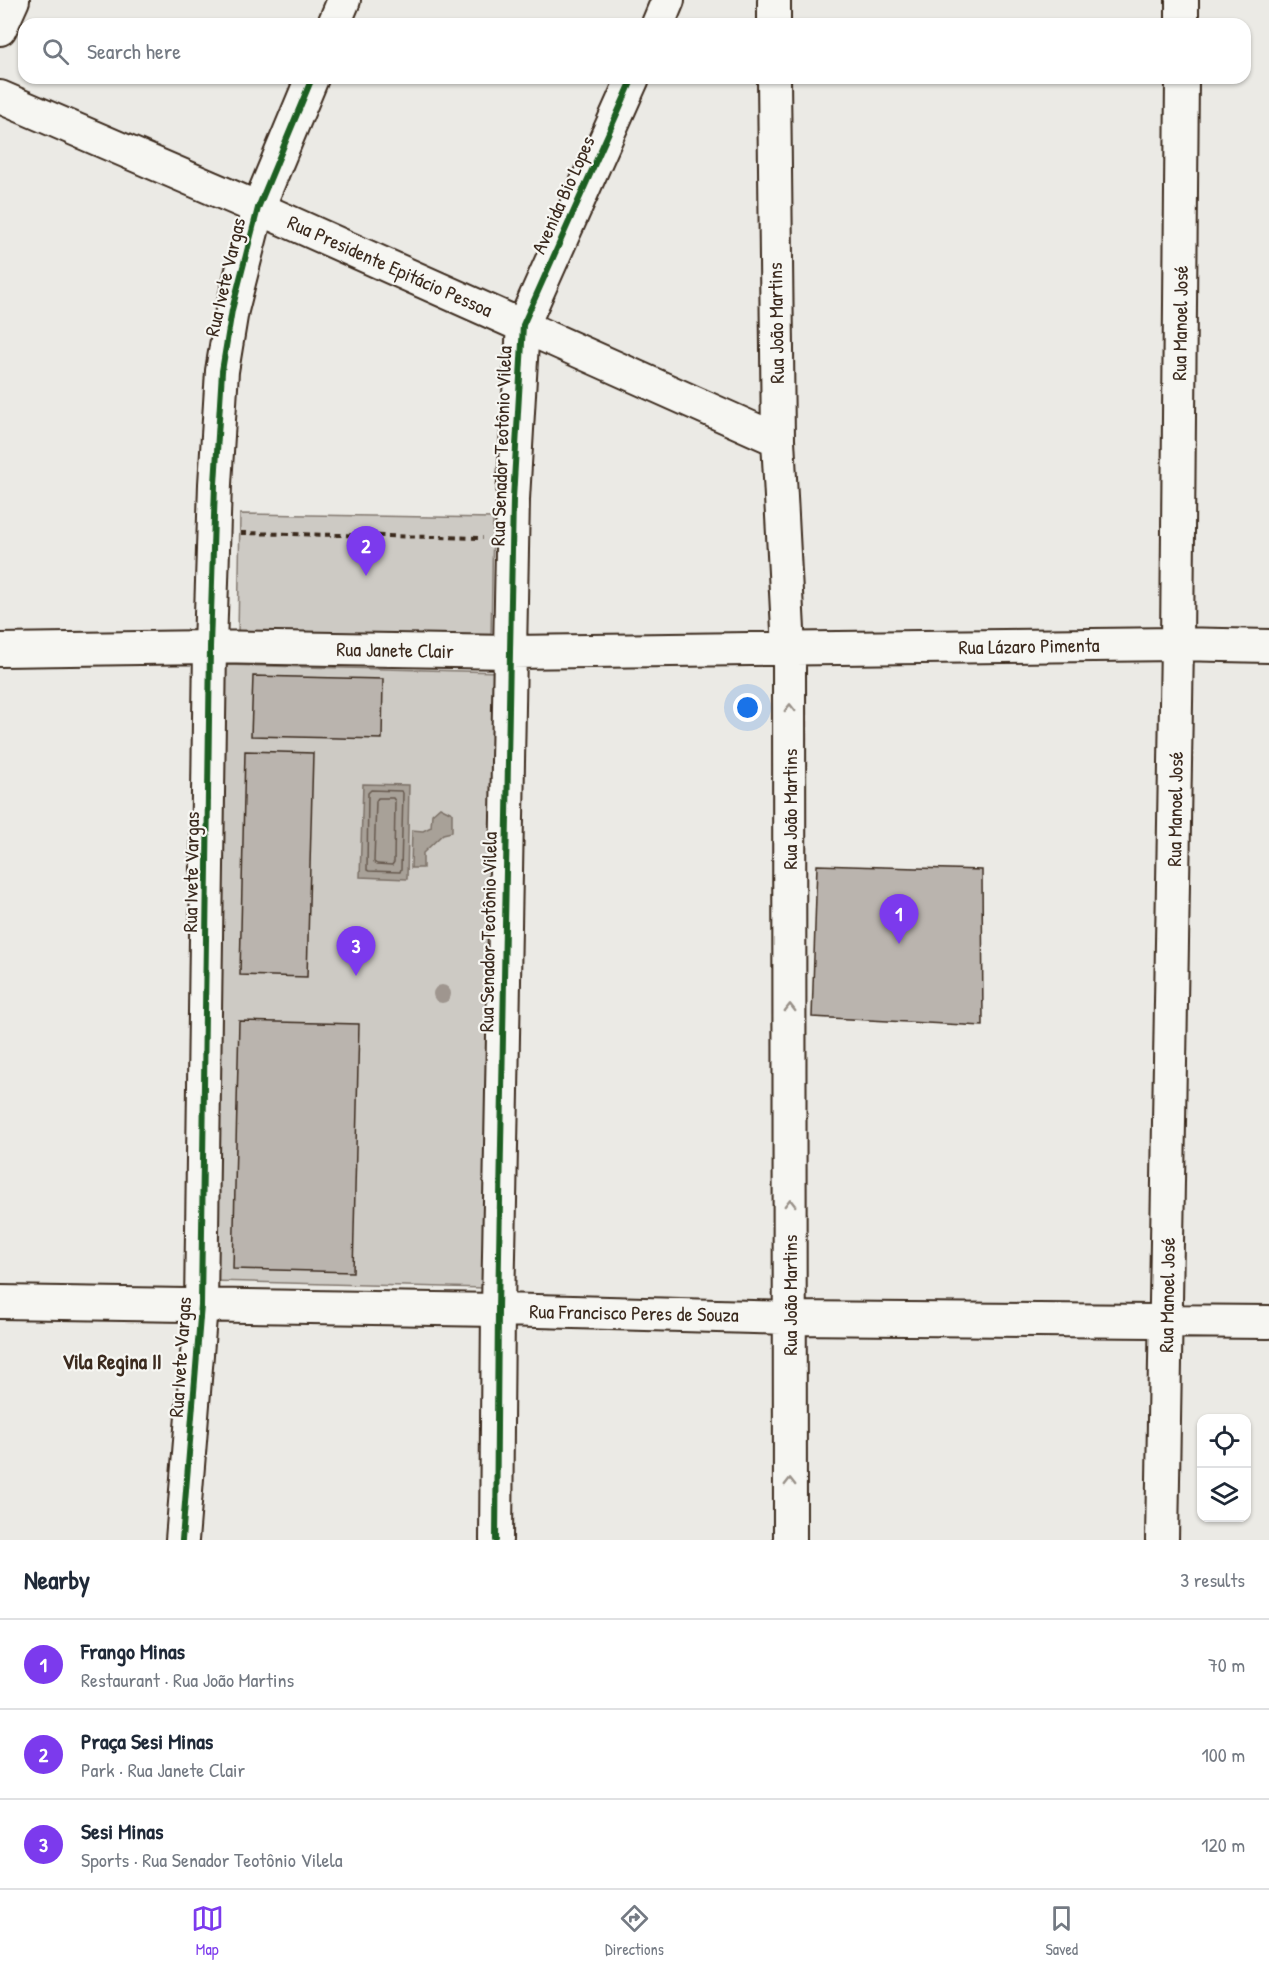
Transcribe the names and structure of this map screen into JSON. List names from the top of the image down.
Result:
{
  "streets": {
    "street": [
      "Avenida Bio Lopes",
      "Rua Presidente Epitácio Pessoa",
      "Rua Ivete Vargas",
      "Rua João Martins",
      "Rua Manoel José",
      "Rua Senador Teotônio Vilela",
      "Rua Lázaro Pimenta",
      "Rua Janete Clair",
      "Rua Francisco Peres de Souza"
    ]
  },
  "crossings": [
    ["Avenida Bio Lopes", "Rua Presidente Epitácio Pessoa"],
    ["Avenida Bio Lopes", "Rua Senador Teotônio Vilela"],
    ["Rua Presidente Epitácio Pessoa", "Rua Ivete Vargas"],
    ["Rua Presidente Epitácio Pessoa", "Rua João Martins"],
    ["Rua Presidente Epitácio Pessoa", "Rua Senador Teotônio Vilela"],
    ["Rua Ivete Vargas", "Rua Janete Clair"],
    ["Rua Ivete Vargas", "Rua Francisco Peres de Souza"],
    ["Rua João Martins", "Rua Lázaro Pimenta"],
    ["Rua João Martins", "Rua Janete Clair"],
    ["Rua João Martins", "Rua Francisco Peres de Souza"],
    ["Rua Manoel José", "Rua Lázaro Pimenta"],
    ["Rua Manoel José", "Rua Francisco Peres de Souza"],
    ["Rua Senador Teotônio Vilela", "Rua Janete Clair"],
    ["Rua Senador Teotônio Vilela", "Rua Francisco Peres de Souza"],
    ["Rua Lázaro Pimenta", "Rua Janete Clair"]
  ],
  "one_way": ["Rua João Martins"],
  "districts": ["Vila Regina II"],
  "page": {
    "search": "Search here",
    "pins": ["2", "1", "3"],
    "heading": ["Nearby", "3 results"],
    "list": [
      {
        "mark": "1",
        "name": "Frango Minas",
        "note": "Restaurant · Rua João Martins",
        "value": "70 m"
      },
      {
        "mark": "2",
        "name": "Praça Sesi Minas",
        "note": "Park · Rua Janete Clair",
        "value": "100 m"
      },
      {
        "mark": "3",
        "name": "Sesi Minas",
        "note": "Sports · Rua Senador Teotônio Vilela",
        "value": "120 m"
      }
    ],
    "nav": ["Map", "Directions", "Saved"]
  }
}
